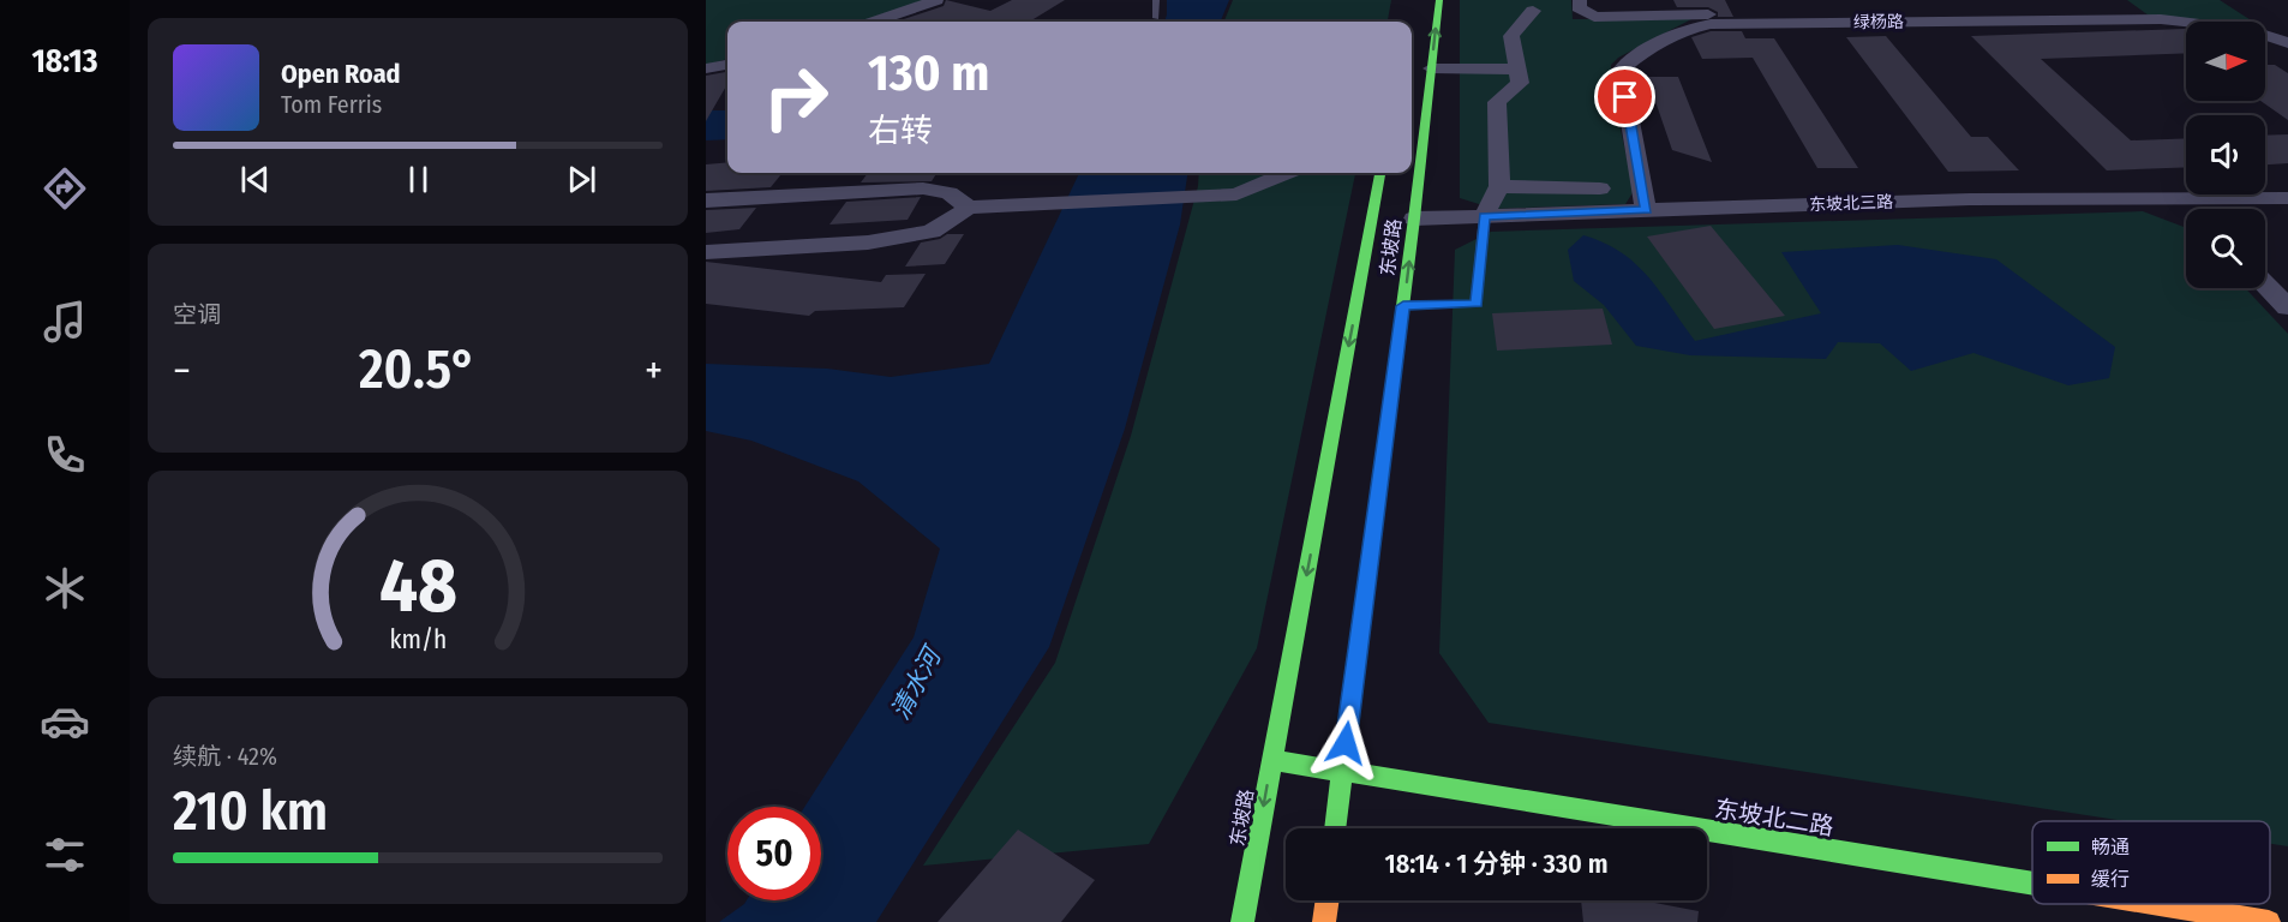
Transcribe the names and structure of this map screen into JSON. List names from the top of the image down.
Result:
{
  "streets": {
    "main road": ["东坡路", "东坡北二路"],
    "street": ["绿杨路", "东坡北三路"]
  },
  "crossings": [
    ["绿杨路", "东坡北三路"],
    ["东坡北三路", "东坡路"],
    ["东坡路", "东坡北二路"]
  ],
  "water": ["清水河"],
  "legend": ["畅通", "缓行"],
  "north": "right",
  "page": {
    "tabs": "18:13",
    "turn": ["130 m", "右转"],
    "song": ["Open Road", "Tom Ferris"],
    "tile": [
      "空调",
      ["续航 · 42%", "210 km"]
    ],
    "heat": ["−", "20.5°", "+"],
    "limit": "50",
    "trip": "18:14 · 1 分钟 · 330 m",
    "gauge": ["48", "km/h"]
  }
}
